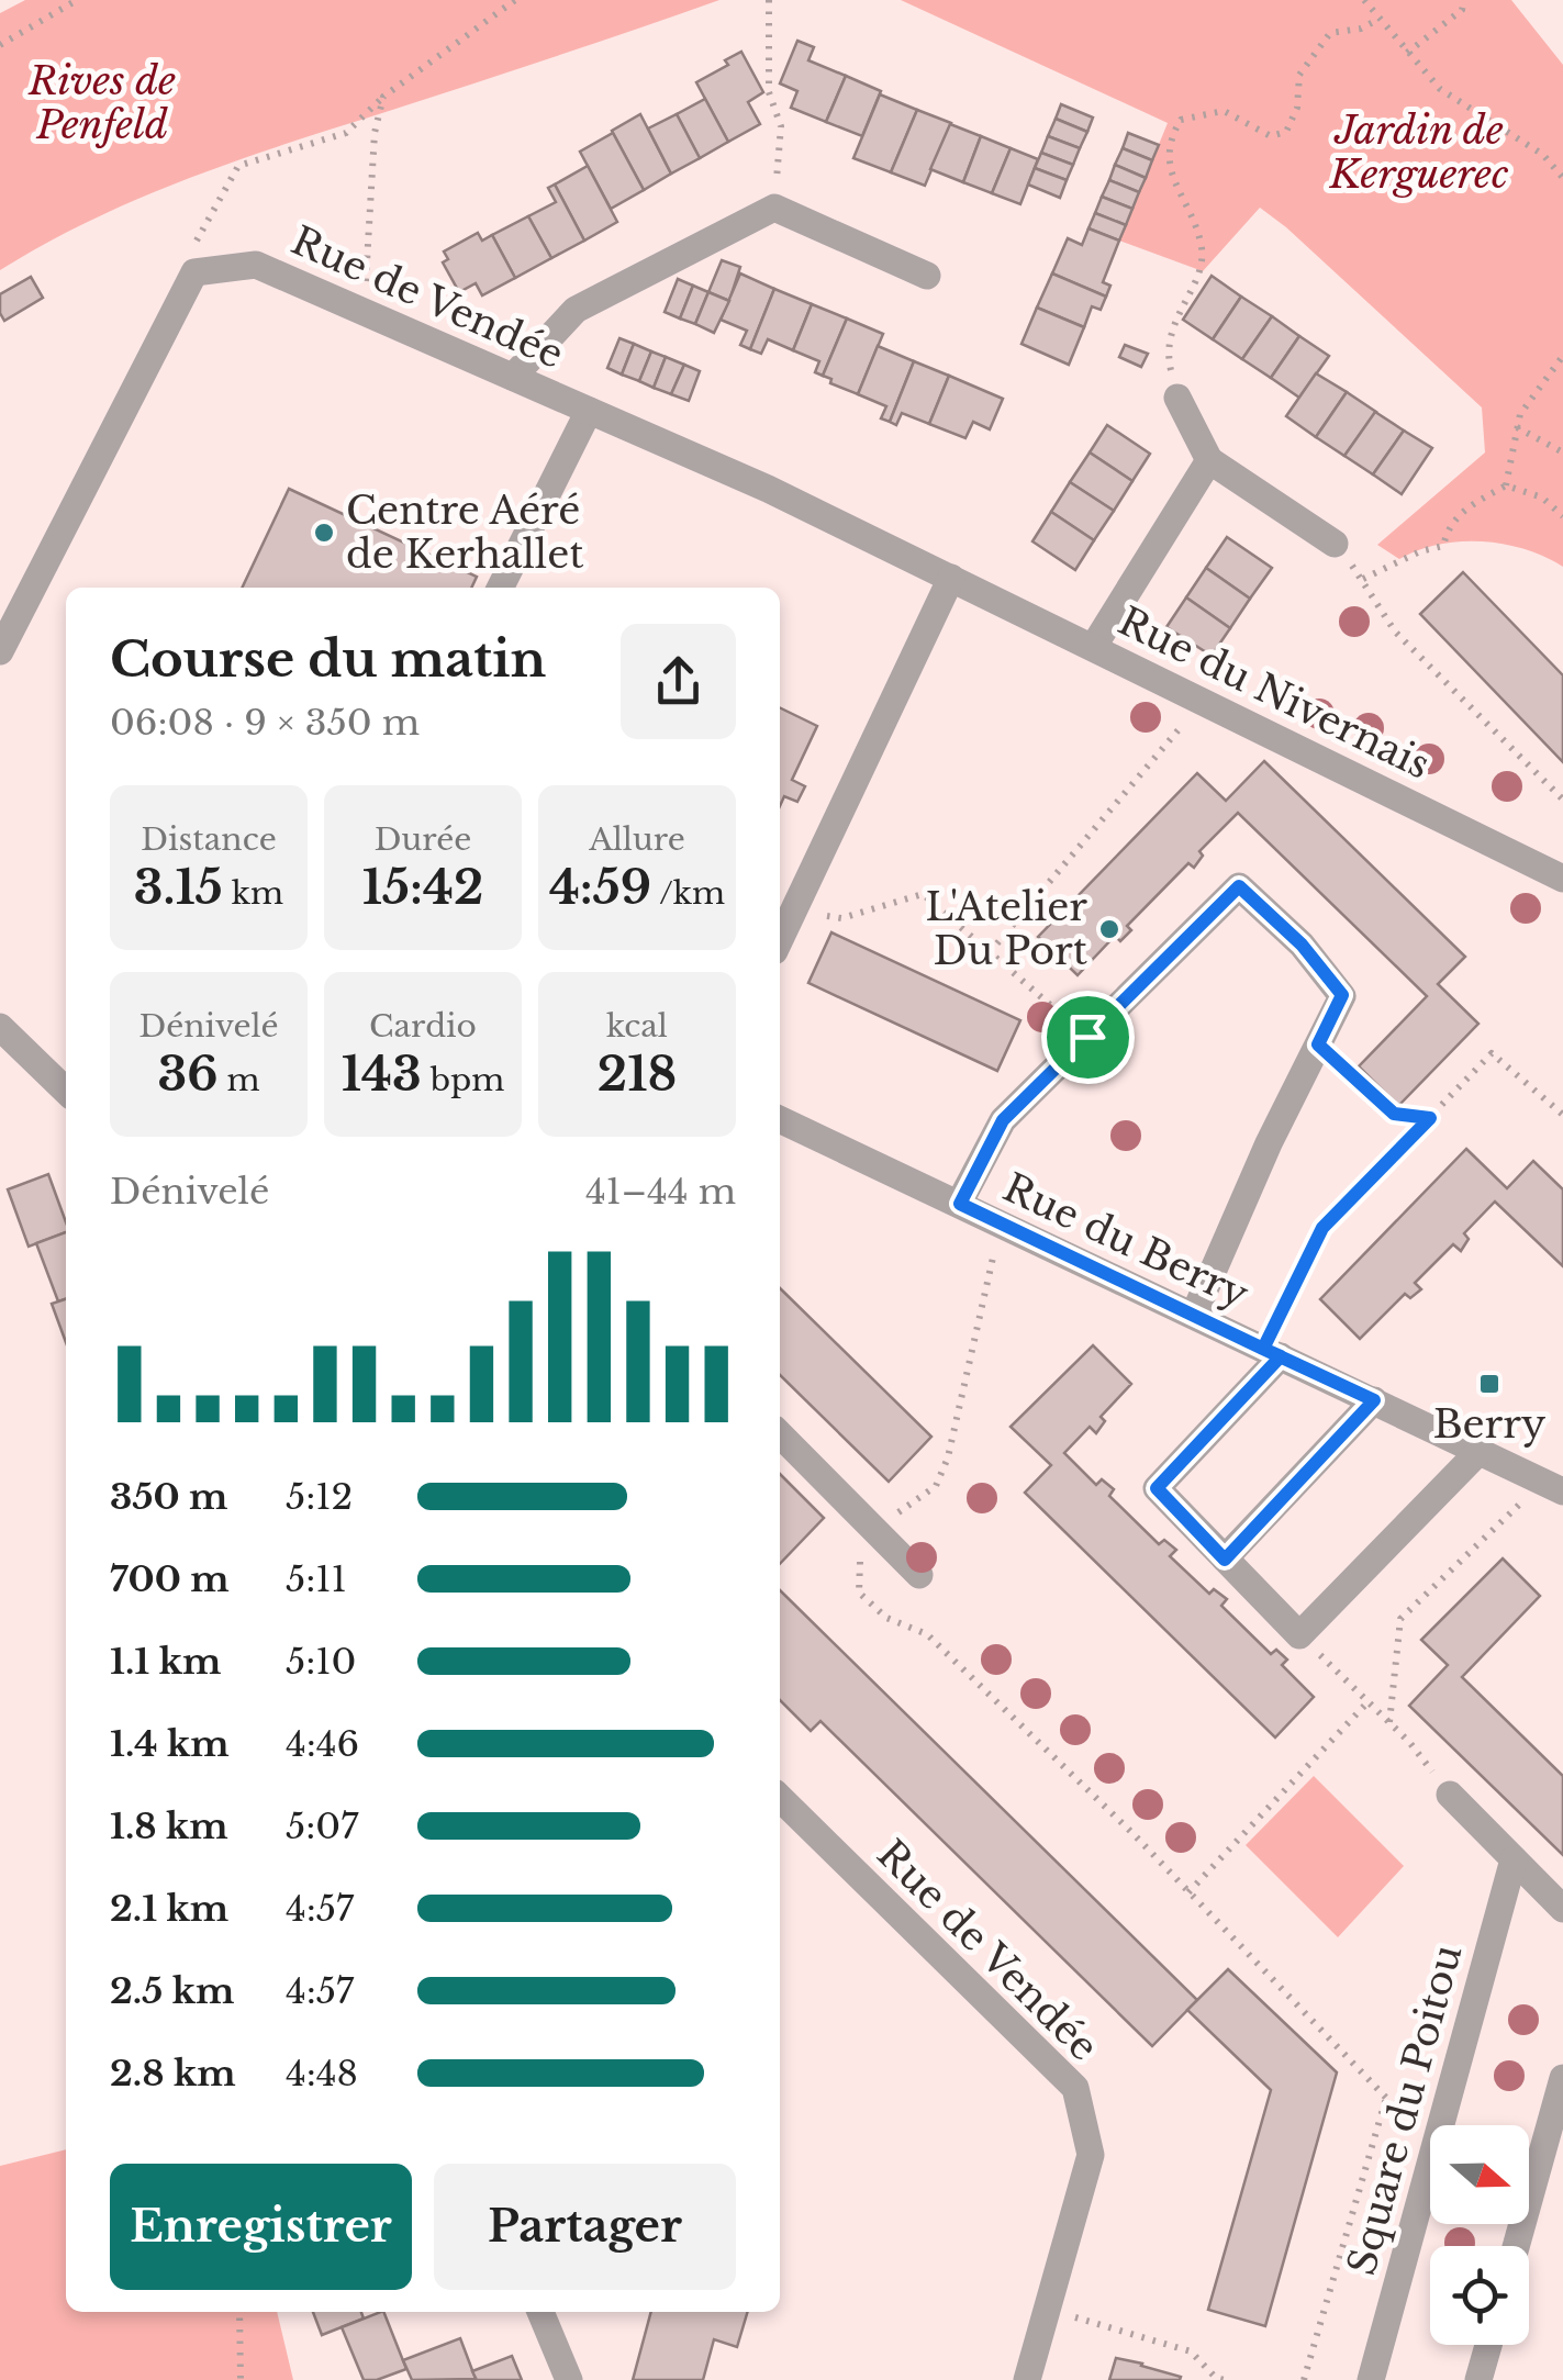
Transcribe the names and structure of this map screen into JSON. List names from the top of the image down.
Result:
{
  "streets": {
    "street": [
      "Rue de Vendée",
      "Rue du Nivernais",
      "Rue du Berry",
      "Square du Poitou"
    ]
  },
  "crossings": [
    ["Rue de Vendée", "Rue du Nivernais"]
  ],
  "parks": ["Rives de Penfeld", "Jardin de Kerguerec"],
  "places": {
    "other": ["Centre Aéré de Kerhallet", "L'Atelier Du Port"],
    "transit": ["Berry"]
  },
  "north": "right",
  "page": {
    "heading": ["Course du matin", "06:08 · 9 × 350 m"],
    "stats": [
      ["Distance", "3.15 km"],
      ["Durée", "15:42"],
      ["Allure", "4:59 /km"],
      ["Dénivelé", "36 m"],
      ["Cardio", "143 bpm"],
      ["kcal", "218"]
    ],
    "chart": ["Dénivelé", "41–44 m"],
    "list": [
      {
        "name": "350 m",
        "note": "5:12"
      },
      {
        "name": "700 m",
        "note": "5:11"
      },
      {
        "name": "1.1 km",
        "note": "5:10"
      },
      {
        "name": "1.4 km",
        "note": "4:46"
      },
      {
        "name": "1.8 km",
        "note": "5:07"
      },
      {
        "name": "2.1 km",
        "note": "4:57"
      },
      {
        "name": "2.5 km",
        "note": "4:57"
      },
      {
        "name": "2.8 km",
        "note": "4:48"
      }
    ],
    "buttons": ["Enregistrer", "Partager"]
  }
}
